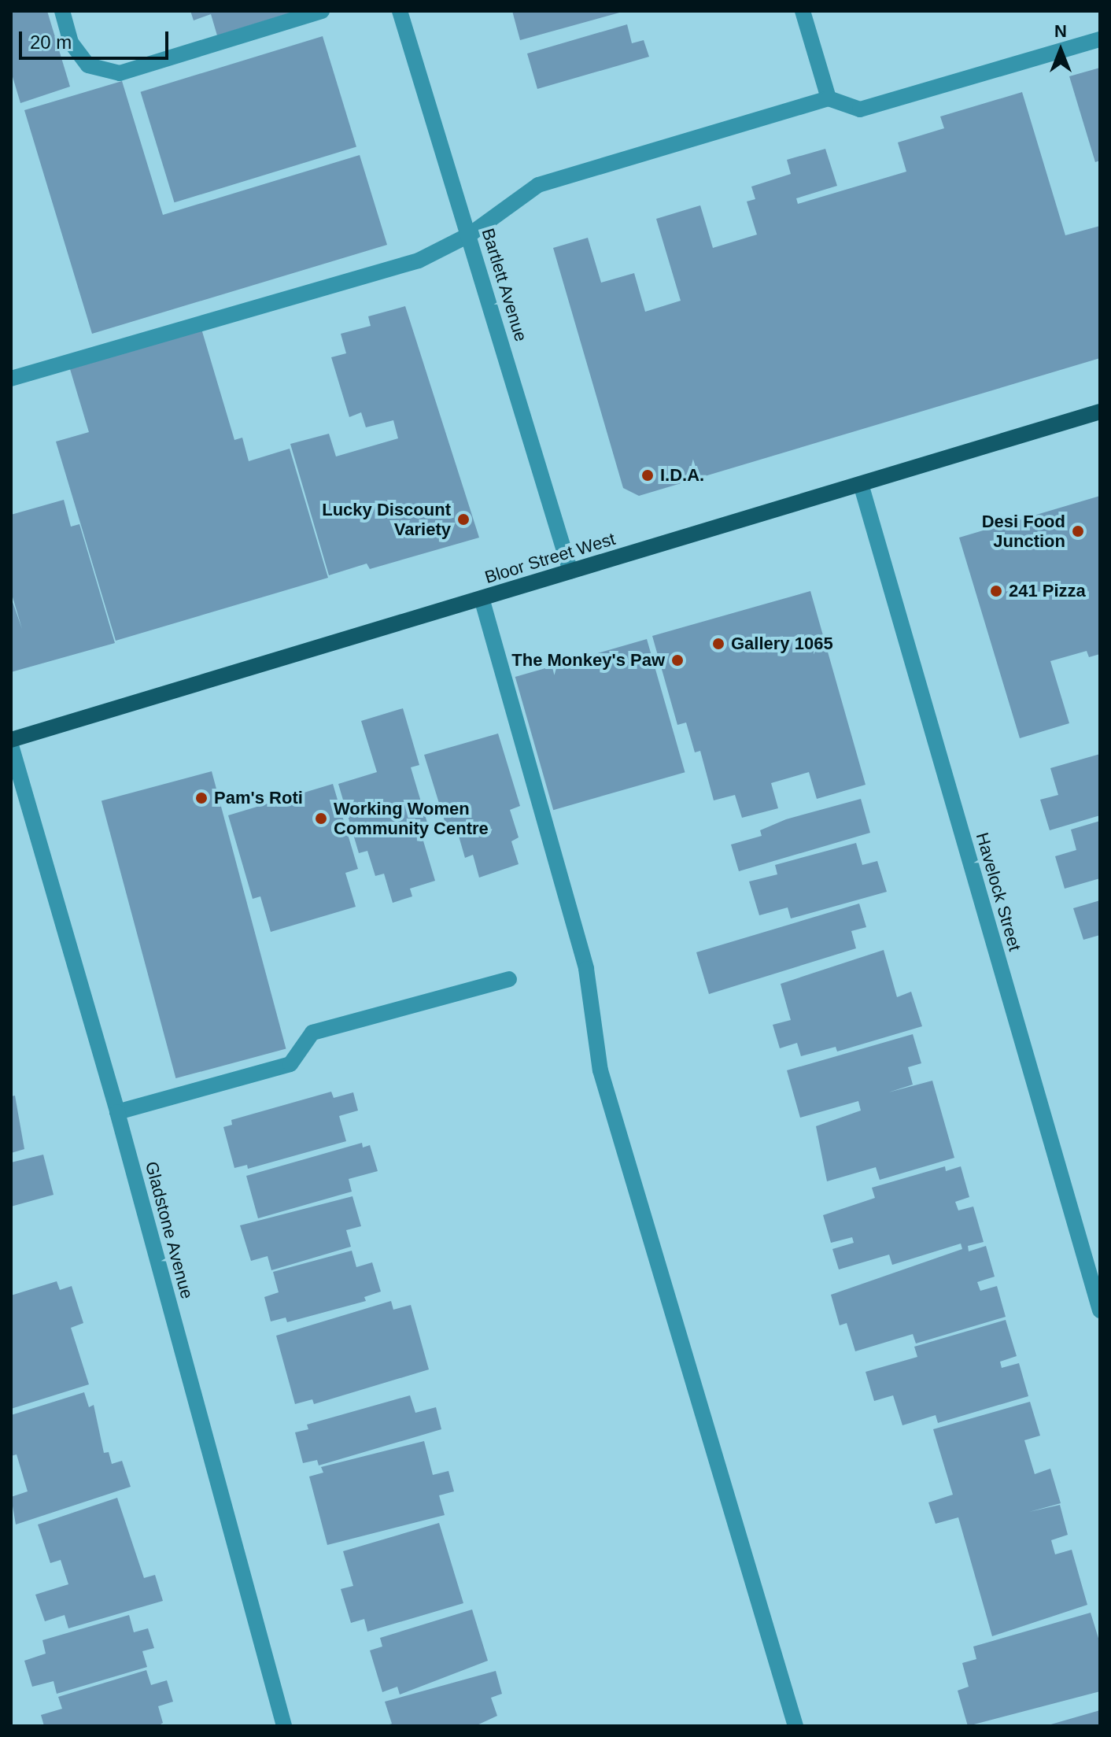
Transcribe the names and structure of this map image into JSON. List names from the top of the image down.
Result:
{
  "streets": {
    "main road": ["Bloor Street West"],
    "street": ["Bartlett Avenue", "Havelock Street", "Gladstone Avenue"]
  },
  "crossings": [
    ["Bartlett Avenue", "Bloor Street West"],
    ["Bloor Street West", "Havelock Street"]
  ],
  "places": [
    "I.D.A.",
    "Lucky Discount Variety",
    "Desi Food Junction",
    "241 Pizza",
    "Gallery 1065",
    "The Monkey's Paw",
    "Pam's Roti",
    "Working Women Community Centre"
  ],
  "scale_bar": "20 m",
  "north": "top"
}
